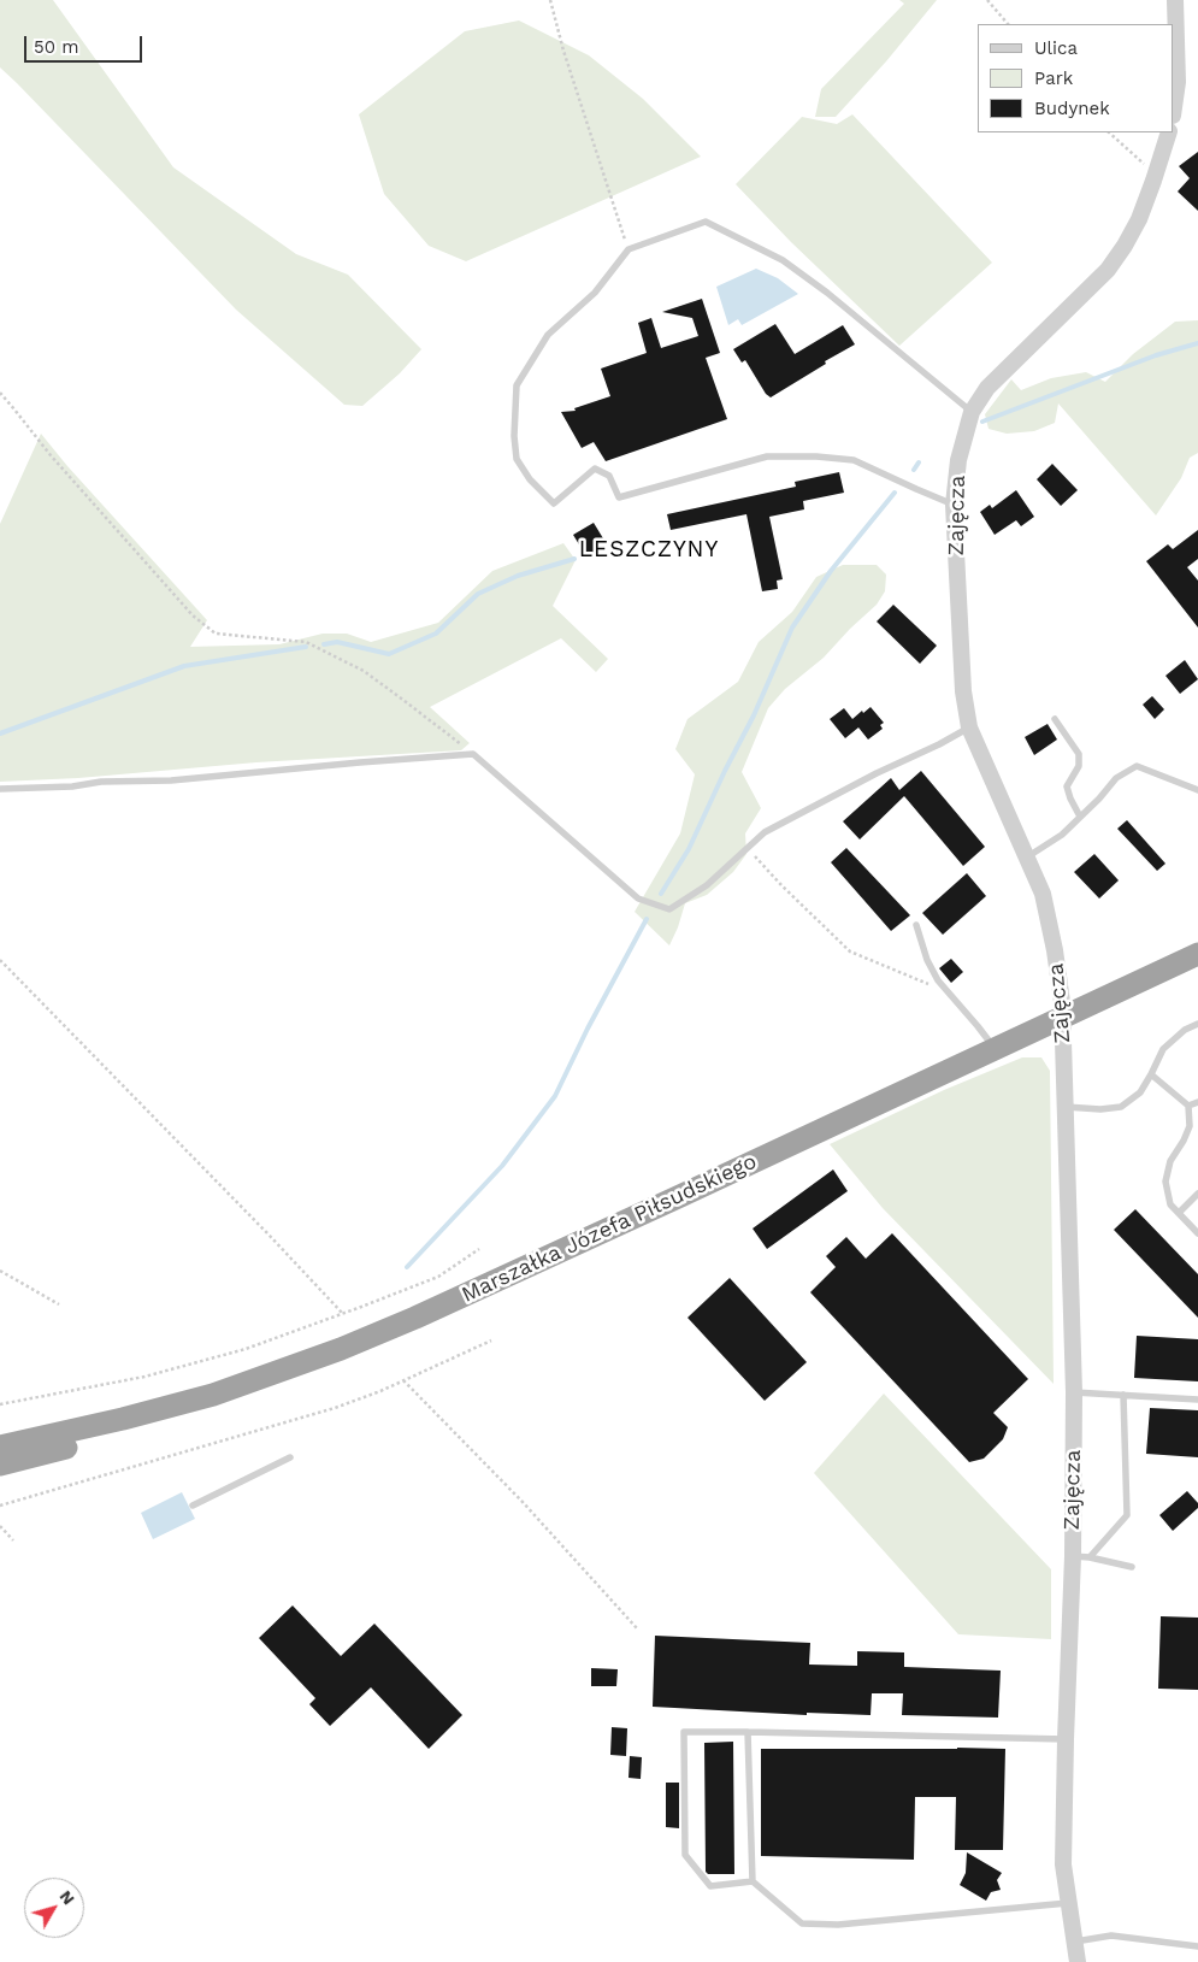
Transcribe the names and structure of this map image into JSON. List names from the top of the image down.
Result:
{
  "streets": {
    "highway": ["Marszałka Józefa Piłsudskiego"],
    "street": ["Zajęcza"]
  },
  "crossings": [
    ["Zajęcza", "Marszałka Józefa Piłsudskiego"]
  ],
  "districts": ["LESZCZYNY"],
  "legend": ["Ulica", "Park", "Budynek"],
  "scale_bar": "50 m",
  "north": "top right"
}
